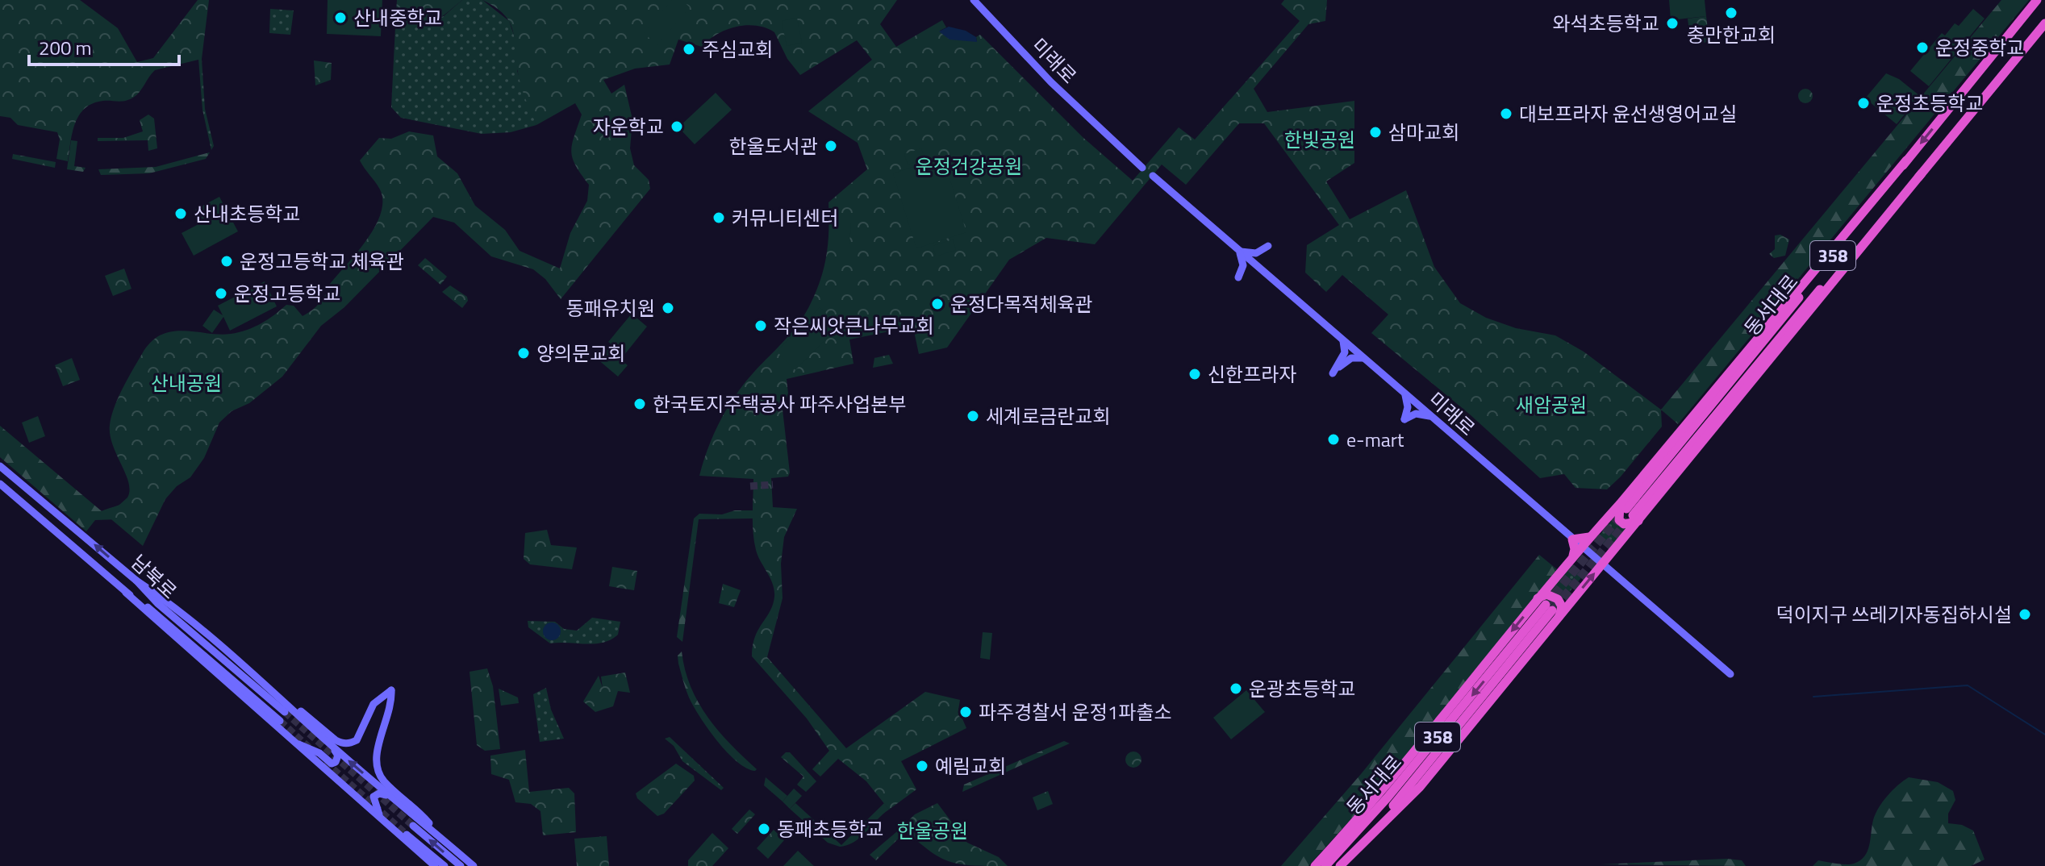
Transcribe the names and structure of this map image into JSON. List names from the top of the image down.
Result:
{
  "streets": {
    "highway": ["358", "동서대로"],
    "main road": ["미래로", "남북로"]
  },
  "parks": [
    "한빛공원",
    "운정건강공원",
    "산내공원",
    "새암공원",
    "한울공원"
  ],
  "places": [
    "충만한교회",
    "산내중학교",
    "와석초등학교",
    "운정중학교",
    "주심교회",
    "운정초등학교",
    "대보프라자 윤선생영어교실",
    "자운학교",
    "삼마교회",
    "한울도서관",
    "산내초등학교",
    "커뮤니티센터",
    "운정고등학교 체육관",
    "운정고등학교",
    "운정다목적체육관",
    "동패유치원",
    "작은씨앗큰나무교회",
    "양의문교회",
    "신한프라자",
    "한국토지주택공사 파주사업본부",
    "세계로금란교회",
    "e-mart",
    "덕이지구 쓰레기자동집하시설",
    "운광초등학교",
    "파주경찰서 운정1파출소",
    "예림교회",
    "동패초등학교"
  ],
  "scale_bar": "200 m"
}
